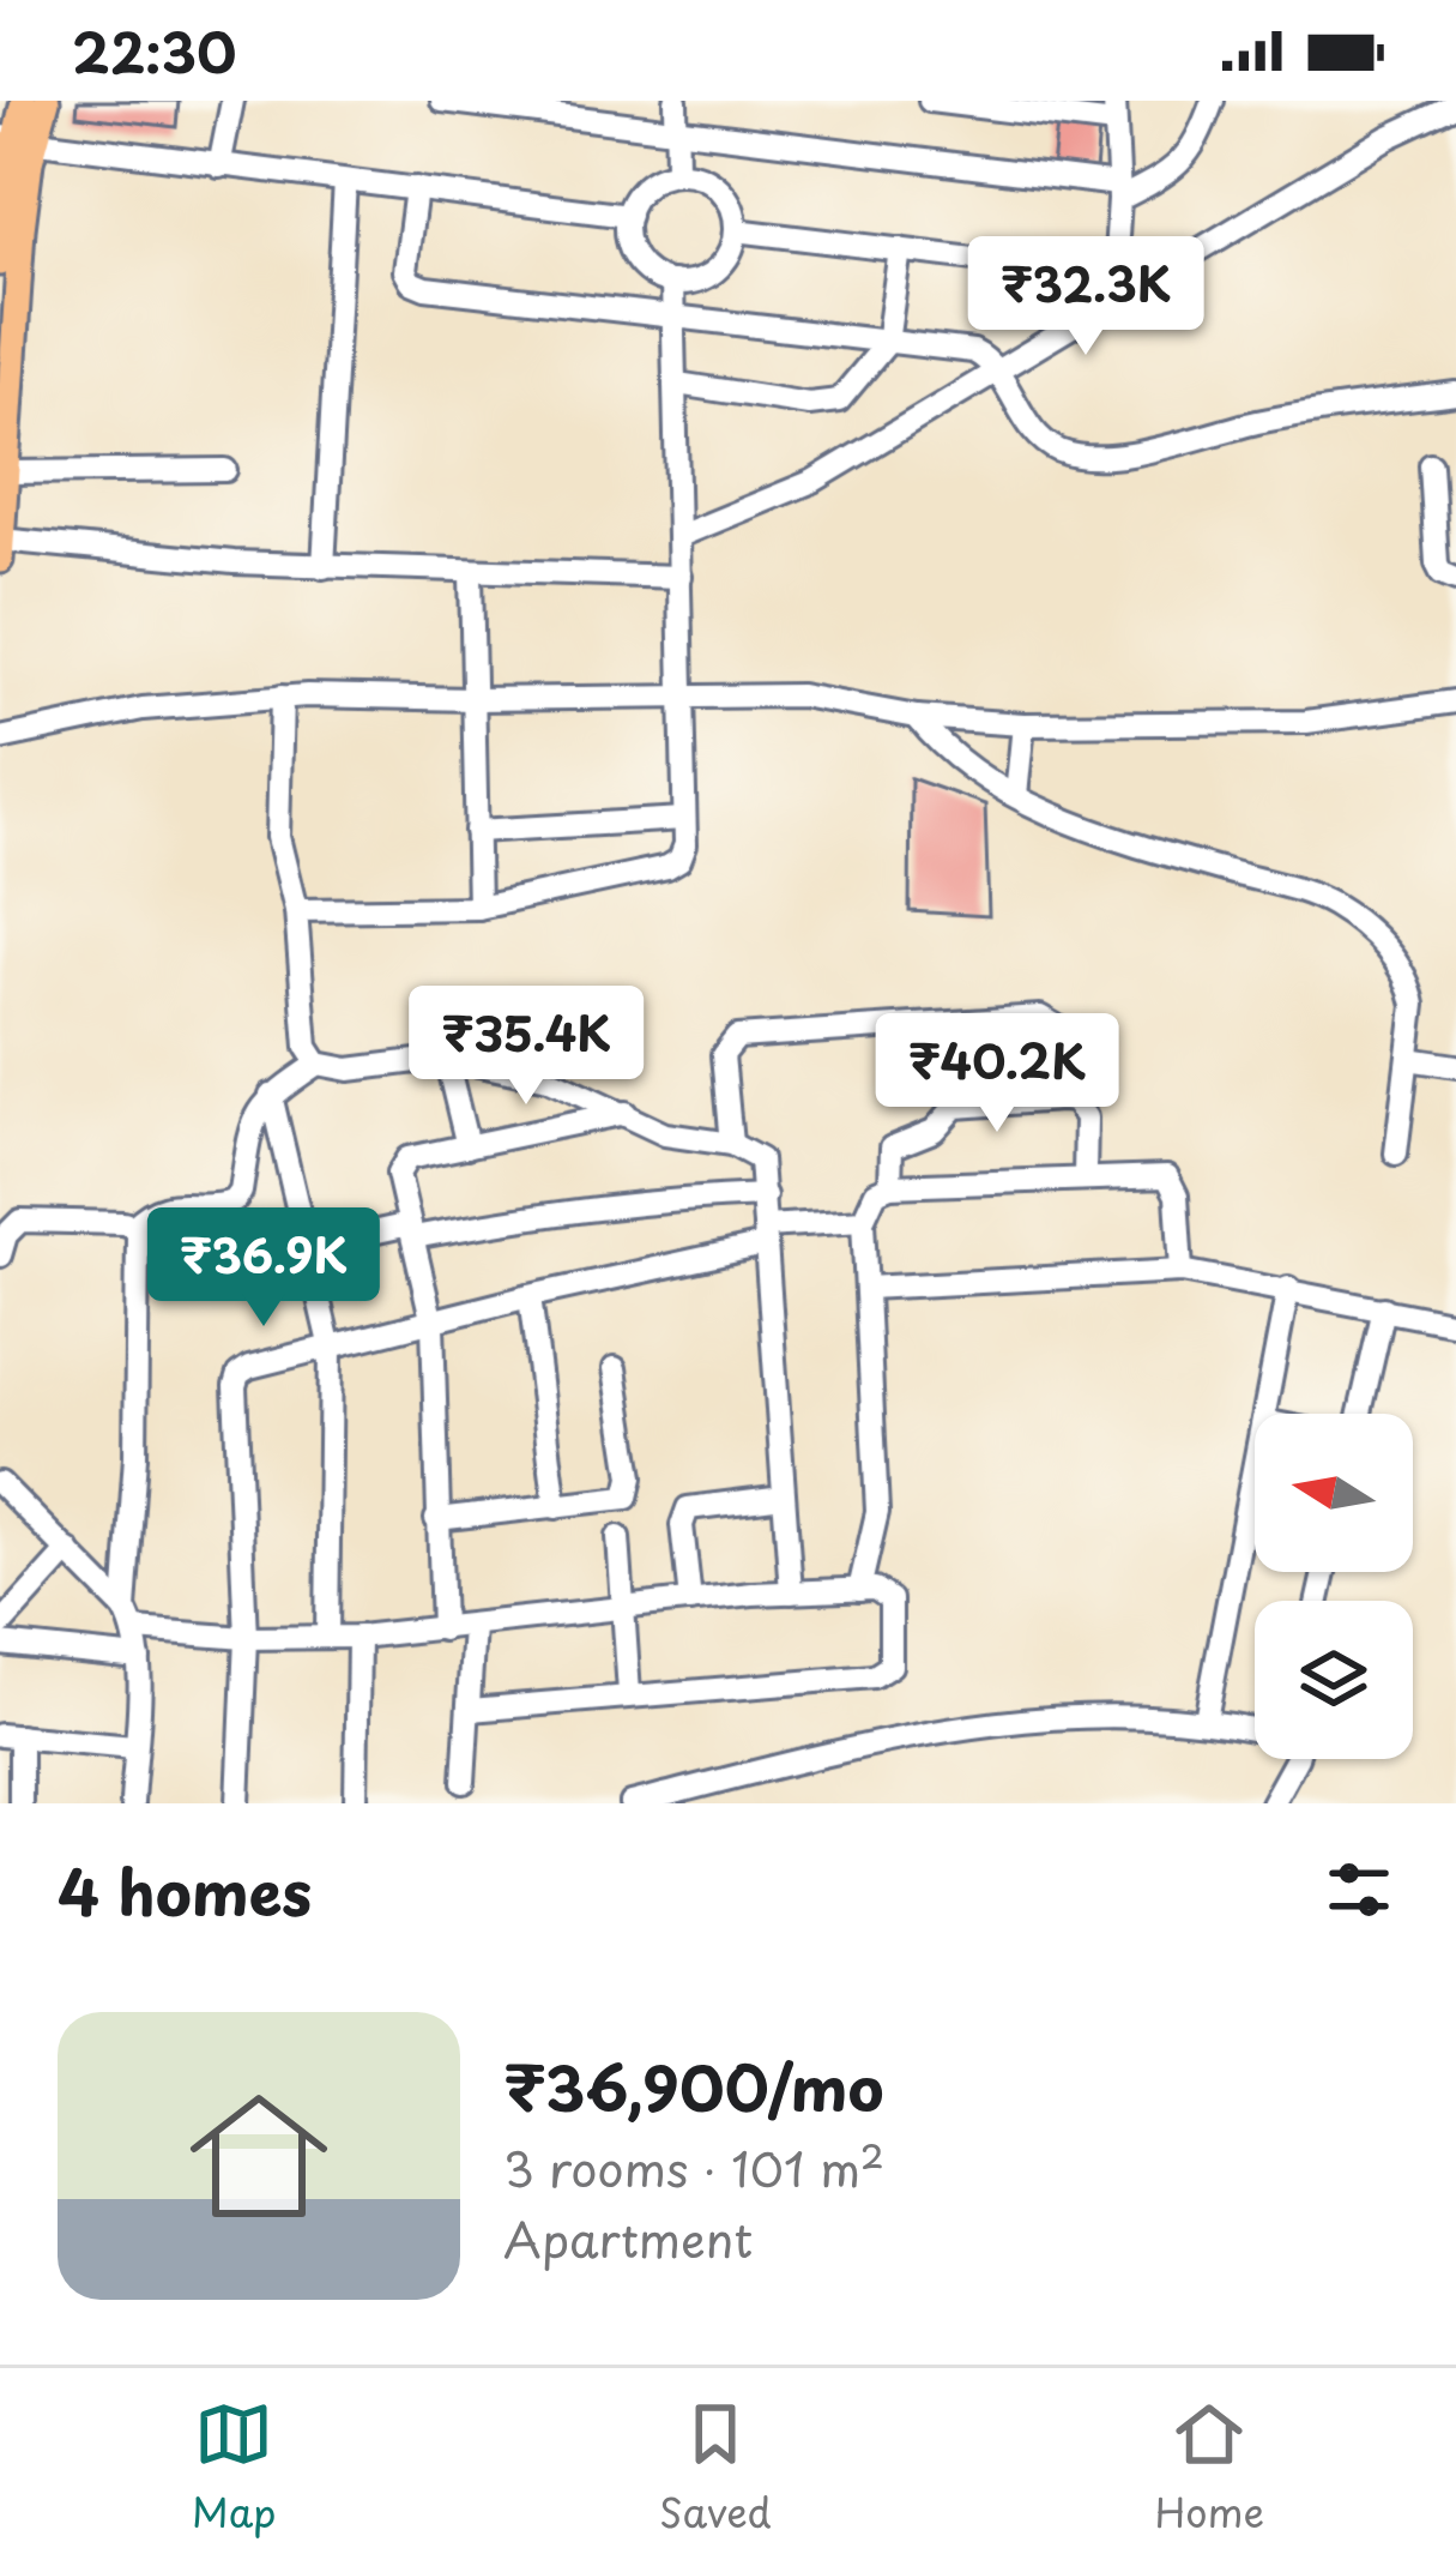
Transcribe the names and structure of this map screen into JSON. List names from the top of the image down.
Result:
{
  "north": "left",
  "page": {
    "status": "22:30",
    "price": [
      "₹32.3K",
      "₹35.4K",
      "₹40.2K",
      "₹36.9K"
    ],
    "heading": "4 homes",
    "list": [
      {
        "name": "₹36,900/mo",
        "note": "3 rooms · 101 m² · Apartment"
      }
    ],
    "tabs": ["Map", "Saved", "Home"]
  }
}
